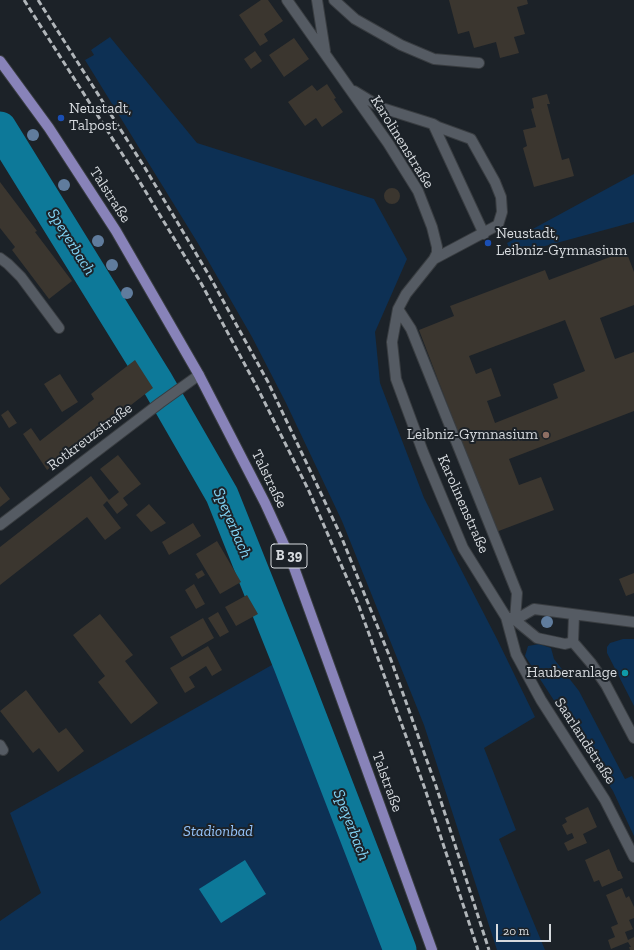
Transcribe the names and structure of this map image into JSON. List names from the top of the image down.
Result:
{
  "streets": {
    "main road": ["Talstraße", "B 39"],
    "street": ["Karolinenstraße", "Rotkreuzstraße", "Saarlandstraße"]
  },
  "crossings": [
    ["Karolinenstraße", "Saarlandstraße"],
    ["Talstraße", "Rotkreuzstraße"]
  ],
  "water": ["Speyerbach"],
  "parks": ["Stadionbad"],
  "places": [
    "Neustadt, Talpost",
    "Neustadt, Leibniz-Gymnasium",
    "Leibniz-Gymnasium",
    "Hauberanlage"
  ],
  "scale_bar": "20 m"
}
